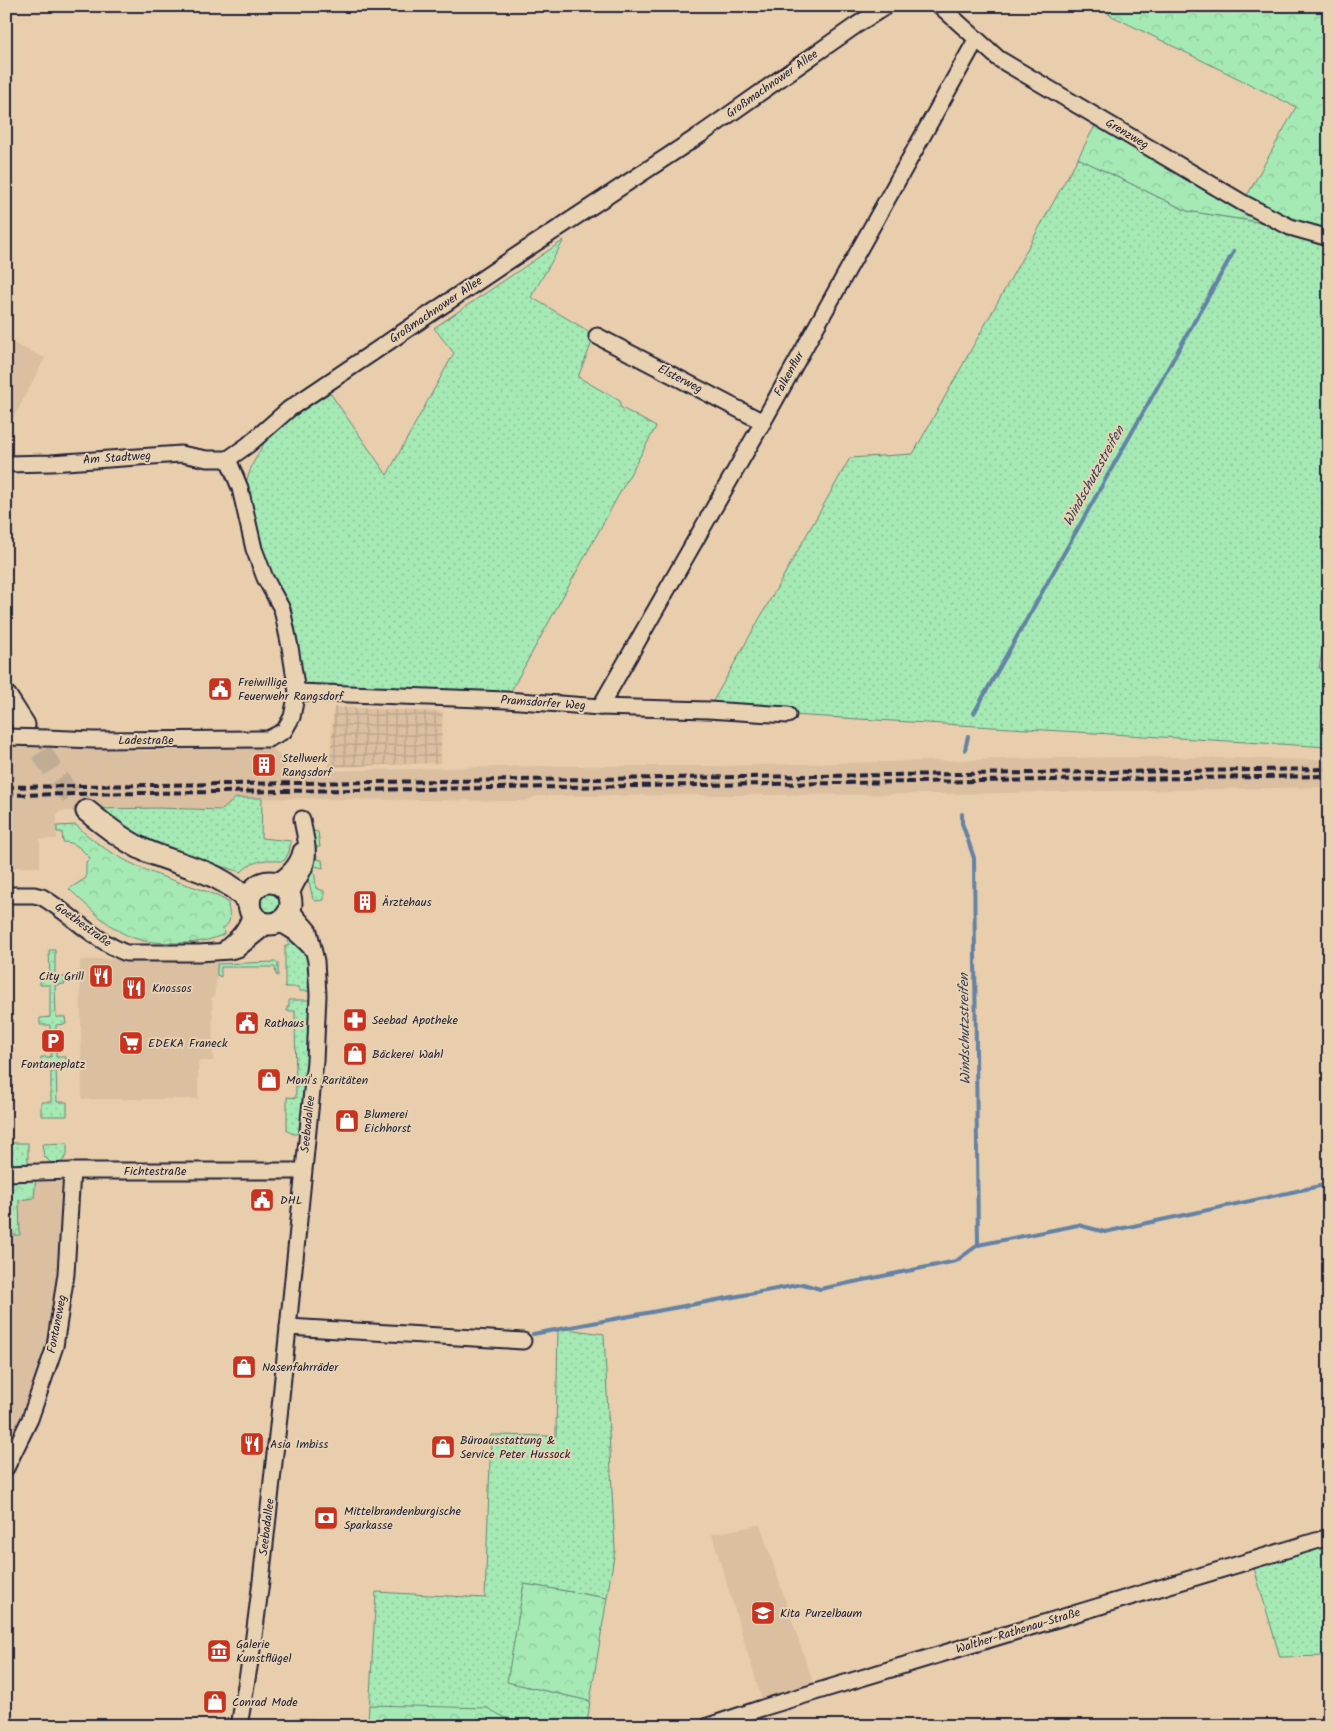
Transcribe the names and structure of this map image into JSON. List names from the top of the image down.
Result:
{
  "streets": {
    "street": [
      "Großmachnower Allee",
      "Grenzweg",
      "Falkenflur",
      "Elsterweg",
      "Am Stadtweg",
      "Pramsdorfer Weg",
      "Ladestraße",
      "Goethestraße",
      "Seebadallee",
      "Fichtestraße",
      "Fontaneweg",
      "Walther-Rathenau-Straße"
    ]
  },
  "crossings": [
    ["Großmachnower Allee", "Am Stadtweg"],
    ["Grenzweg", "Falkenflur"],
    ["Falkenflur", "Elsterweg"],
    ["Falkenflur", "Pramsdorfer Weg"],
    ["Pramsdorfer Weg", "Ladestraße"],
    ["Goethestraße", "Seebadallee"],
    ["Seebadallee", "Fichtestraße"],
    ["Fichtestraße", "Fontaneweg"]
  ],
  "water": ["Windschutzstreifen"],
  "places": {
    "public building": ["Freiwillige Feuerwehr Rangsdorf", "Rathaus", "DHL"],
    "building": ["Stellwerk Rangsdorf", "Ärztehaus"],
    "restaurant": ["City Grill", "Knossos", "Asia Imbiss"],
    "pharmacy": ["Seebad Apotheke"],
    "parking": ["Fontaneplatz"],
    "supermarket": ["EDEKA Franeck"],
    "shop": [
      "Bäckerei Wahl",
      "Moni's Raritäten",
      "Blumerei Eichhorst",
      "Nasenfahrräder",
      "Büroausstattung & Service Peter Hussock",
      "Conrad Mode"
    ],
    "bank": ["Mittelbrandenburgische Sparkasse"],
    "school or university": ["Kita Purzelbaum"],
    "museum": ["Galerie Kunstflügel"]
  }
}
